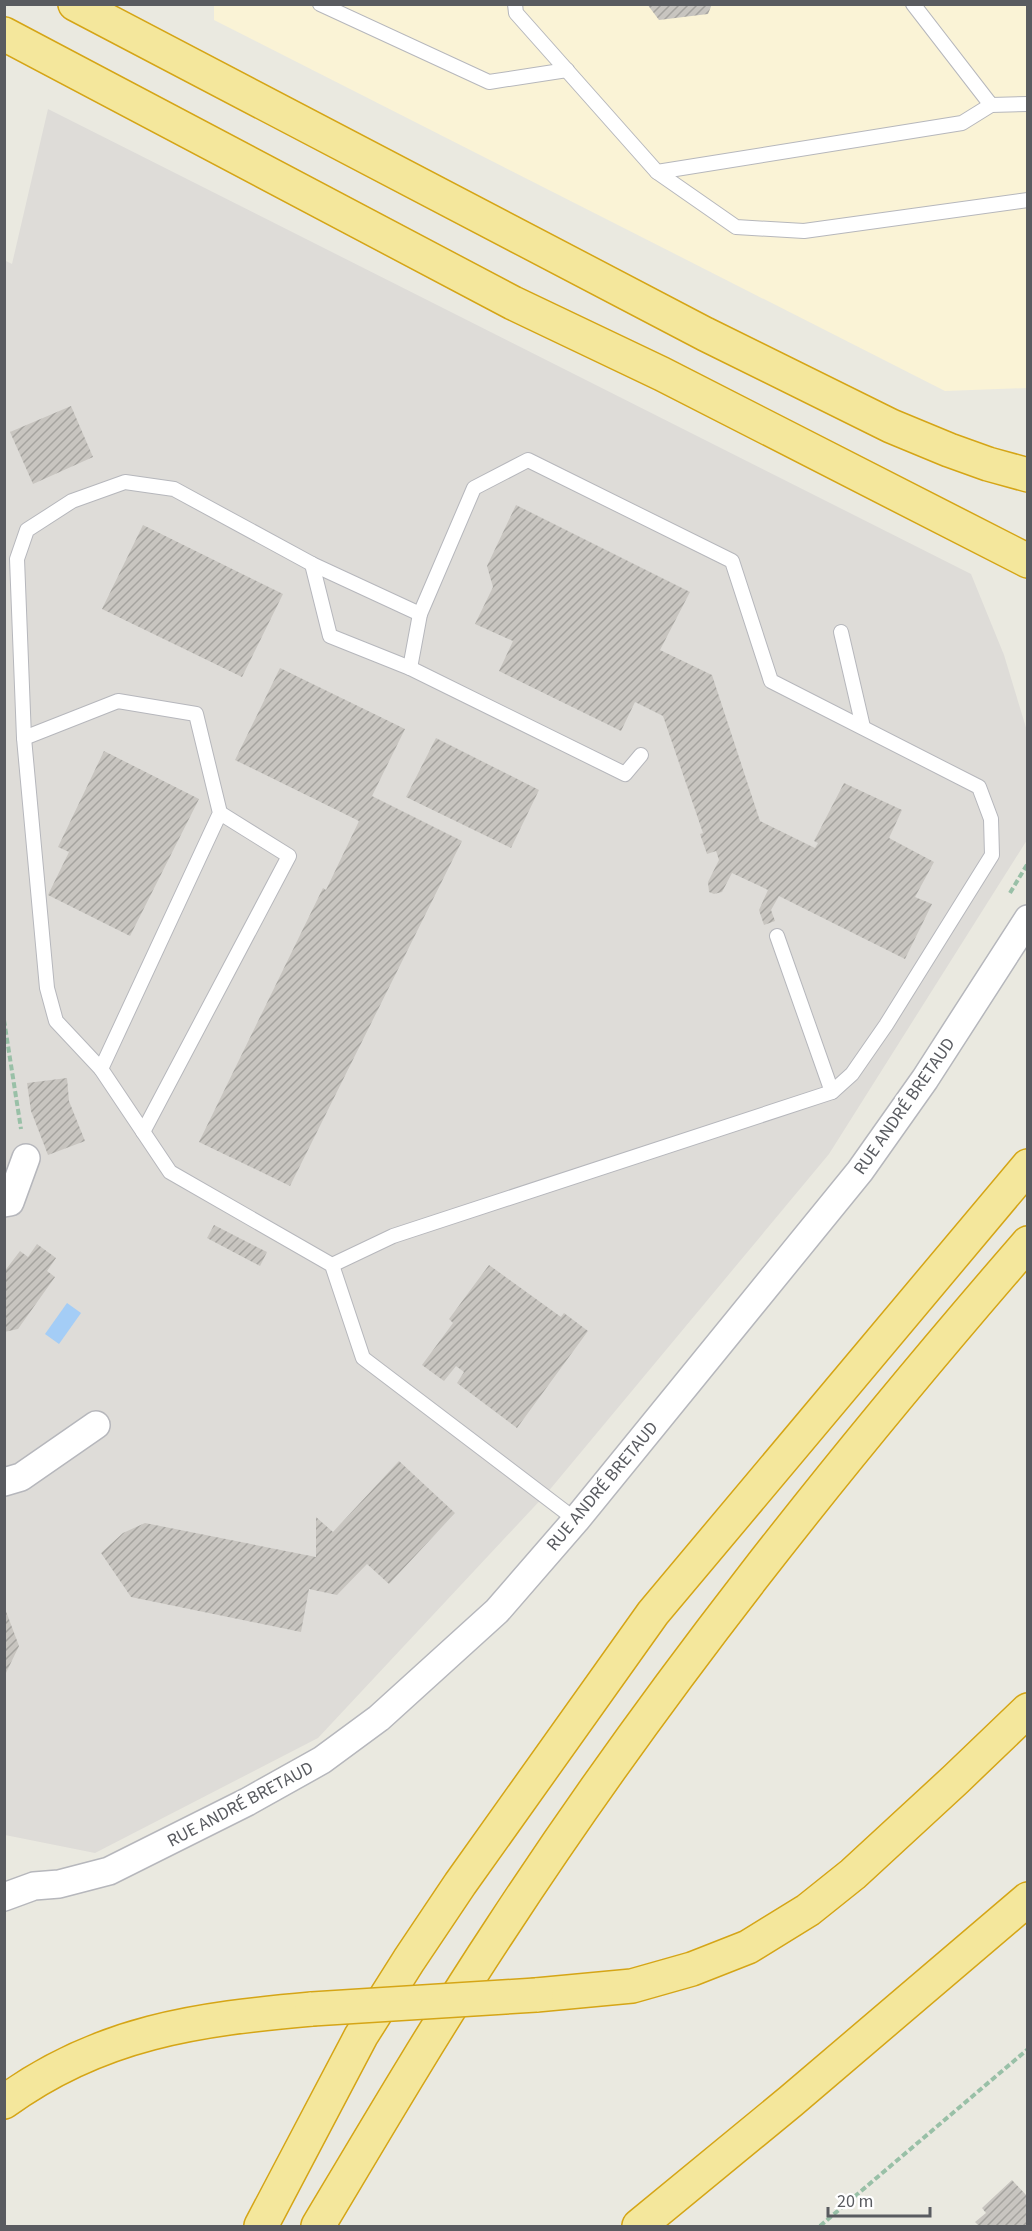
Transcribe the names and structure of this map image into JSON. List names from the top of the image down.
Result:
{
  "streets": {
    "street": ["RUE ANDRÉ BRETAUD"]
  },
  "scale_bar": "20 m"
}
